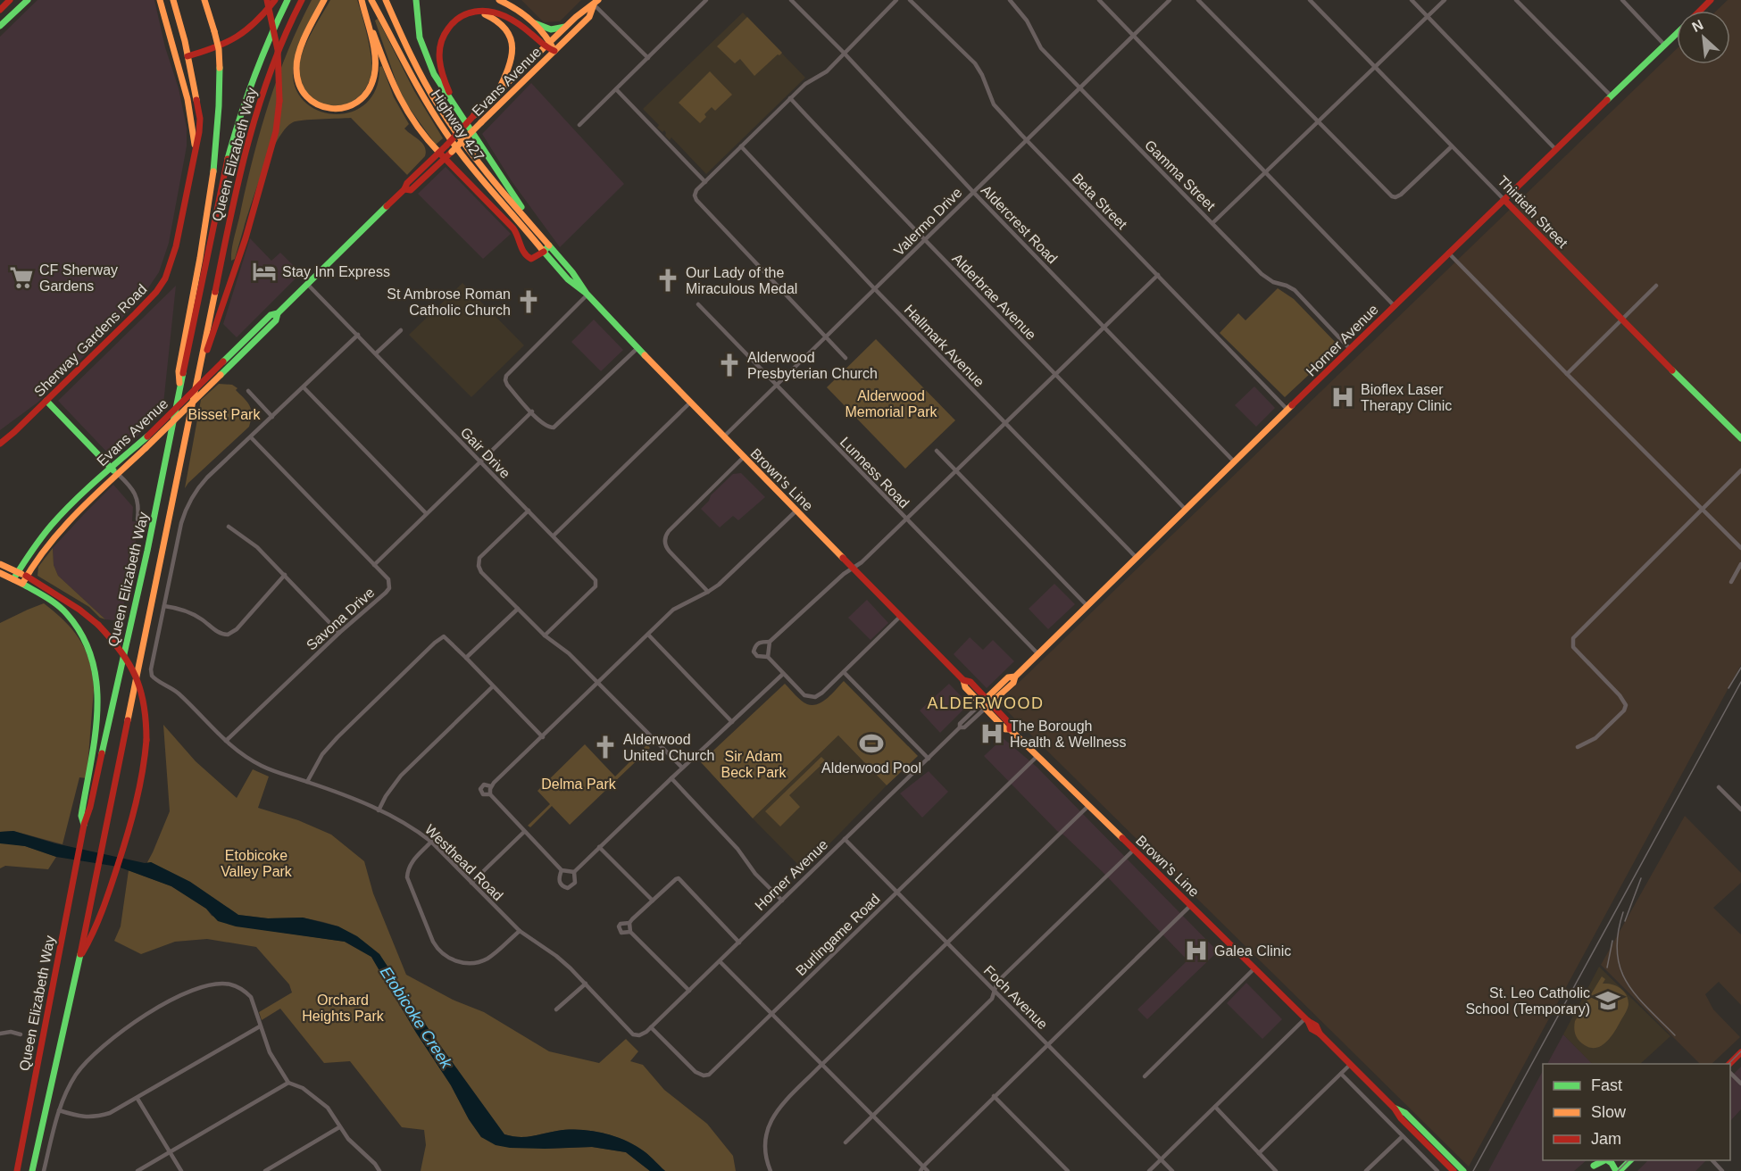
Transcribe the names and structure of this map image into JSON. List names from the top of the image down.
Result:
{
  "streets": {
    "main road": [
      "Evans Avenue",
      "Highway 427",
      "Queen Elizabeth Way",
      "Thirtieth Street",
      "Sherway Gardens Road",
      "Horner Avenue",
      "Brown's Line"
    ],
    "street": [
      "Gamma Street",
      "Beta Street",
      "Valermo Drive",
      "Aldercrest Road",
      "Alderbrae Avenue",
      "Hallmark Avenue",
      "Gair Drive",
      "Lunness Road",
      "Savona Drive",
      "Westhead Road",
      "Burlingame Road",
      "Foch Avenue"
    ]
  },
  "crossings": [
    ["Evans Avenue", "Gair Drive"],
    ["Highway 427", "Brown's Line"],
    ["Gamma Street", "Valermo Drive"],
    ["Gamma Street", "Horner Avenue"],
    ["Beta Street", "Valermo Drive"],
    ["Beta Street", "Horner Avenue"],
    ["Thirtieth Street", "Horner Avenue"],
    ["Valermo Drive", "Aldercrest Road"],
    ["Valermo Drive", "Alderbrae Avenue"],
    ["Valermo Drive", "Hallmark Avenue"],
    ["Valermo Drive", "Lunness Road"],
    ["Valermo Drive", "Brown's Line"],
    ["Aldercrest Road", "Horner Avenue"],
    ["Alderbrae Avenue", "Horner Avenue"],
    ["Horner Avenue", "Hallmark Avenue"],
    ["Horner Avenue", "Lunness Road"],
    ["Horner Avenue", "Brown's Line"],
    ["Horner Avenue", "Westhead Road"],
    ["Horner Avenue", "Burlingame Road"],
    ["Horner Avenue", "Foch Avenue"],
    ["Brown's Line", "Burlingame Road"],
    ["Savona Drive", "Westhead Road"],
    ["Burlingame Road", "Foch Avenue"]
  ],
  "districts": ["ALDERWOOD"],
  "water": ["Etobicoke Creek"],
  "parks": [
    "Alderwood Memorial Park",
    "Bisset Park",
    "Sir Adam Beck Park",
    "Delma Park",
    "Etobicoke Valley Park",
    "Orchard Heights Park"
  ],
  "places": {
    "hotel": ["Stay Inn Express"],
    "supermarket": ["CF Sherway Gardens"],
    "church": [
      "Our Lady of the Miraculous Medal",
      "St Ambrose Roman Catholic Church",
      "Alderwood Presbyterian Church",
      "Alderwood United Church"
    ],
    "hospital": ["Bioflex Laser Therapy Clinic", "The Borough Health & Wellness", "Galea Clinic"],
    "sports": ["Alderwood Pool"],
    "school or university": ["St. Leo Catholic School (Temporary)"]
  },
  "legend": ["Fast", "Slow", "Jam"],
  "north": "top left"
}
